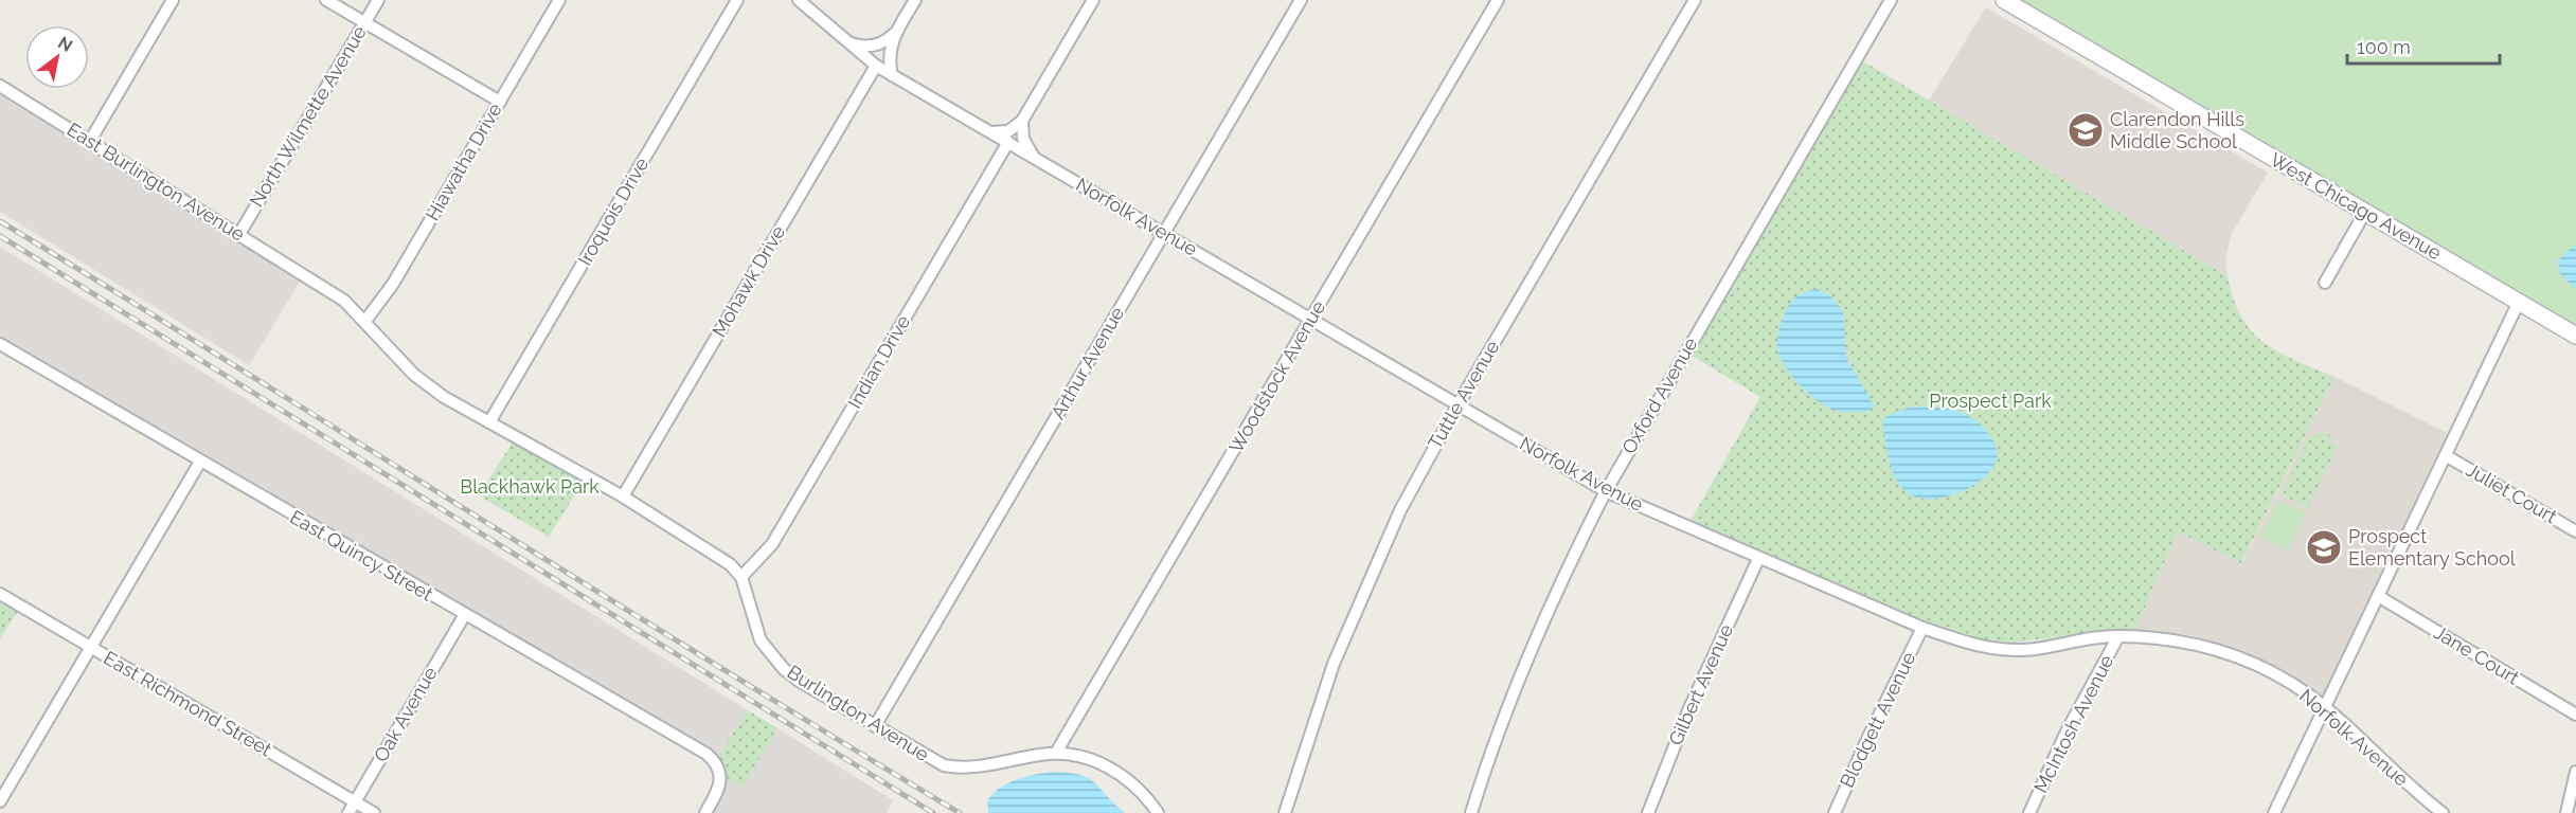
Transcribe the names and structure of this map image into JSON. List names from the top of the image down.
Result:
{
  "streets": {
    "main road": ["West Chicago Avenue"],
    "street": [
      "North Wilmette Avenue",
      "Hiawatha Drive",
      "East Burlington Avenue",
      "Iroquois Drive",
      "Norfolk Avenue",
      "Mohawk Drive",
      "Indian Drive",
      "Arthur Avenue",
      "Woodstock Avenue",
      "Tuttle Avenue",
      "Oxford Avenue",
      "Juliet Court",
      "East Quincy Street",
      "Jane Court",
      "Gilbert Avenue",
      "East Richmond Street",
      "Burlington Avenue",
      "Oak Avenue",
      "Blodgett Avenue",
      "McIntosh Avenue"
    ]
  },
  "crossings": [
    ["North Wilmette Avenue", "East Burlington Avenue"],
    ["Hiawatha Drive", "East Burlington Avenue"],
    ["Norfolk Avenue", "Mohawk Drive"],
    ["Norfolk Avenue", "Indian Drive"],
    ["Norfolk Avenue", "Arthur Avenue"],
    ["Norfolk Avenue", "Woodstock Avenue"],
    ["Norfolk Avenue", "Tuttle Avenue"],
    ["Norfolk Avenue", "Oxford Avenue"],
    ["Norfolk Avenue", "Gilbert Avenue"],
    ["Norfolk Avenue", "Blodgett Avenue"],
    ["Norfolk Avenue", "McIntosh Avenue"],
    ["Indian Drive", "Burlington Avenue"],
    ["Arthur Avenue", "Burlington Avenue"],
    ["Woodstock Avenue", "Burlington Avenue"],
    ["East Quincy Street", "Oak Avenue"],
    ["East Richmond Street", "Oak Avenue"]
  ],
  "parks": ["Prospect Park", "Blackhawk Park"],
  "places": {
    "school or university": ["Clarendon Hills Middle School", "Prospect Elementary School"]
  },
  "scale_bar": "100 m",
  "north": "top right"
}
